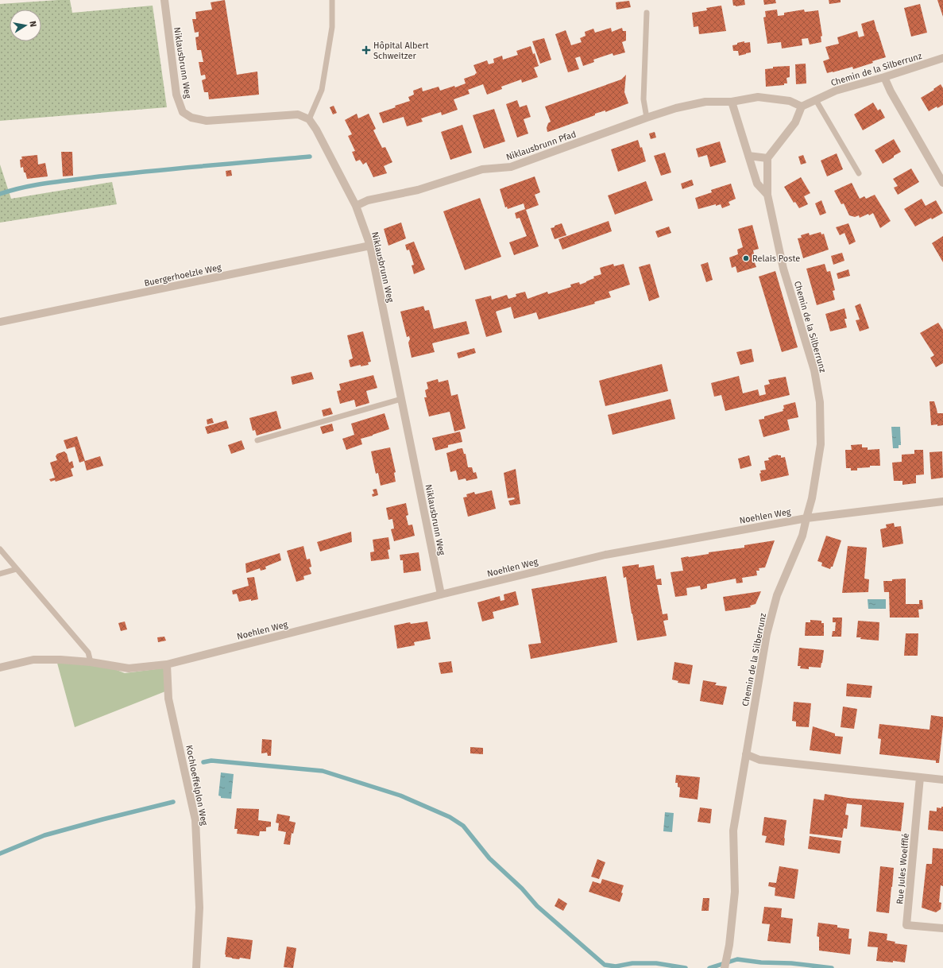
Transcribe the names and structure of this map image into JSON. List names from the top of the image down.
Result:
{
  "streets": {
    "street": [
      "Niklausbrunn Weg",
      "Chemin de la Silberrunz",
      "Niklausbrunn Pfad",
      "Buergerhoelzle Weg",
      "Noehlen Weg",
      "Kochloeffelplon Weg",
      "Rue Jules Woelfflé"
    ]
  },
  "crossings": [
    ["Niklausbrunn Weg", "Niklausbrunn Pfad"],
    ["Niklausbrunn Weg", "Buergerhoelzle Weg"],
    ["Niklausbrunn Weg", "Noehlen Weg"],
    ["Chemin de la Silberrunz", "Niklausbrunn Pfad"],
    ["Chemin de la Silberrunz", "Noehlen Weg"],
    ["Noehlen Weg", "Kochloeffelplon Weg"]
  ],
  "places": {
    "health": ["Hôpital Albert Schweitzer"],
    "other": ["Relais Poste"]
  },
  "north": "right"
}
